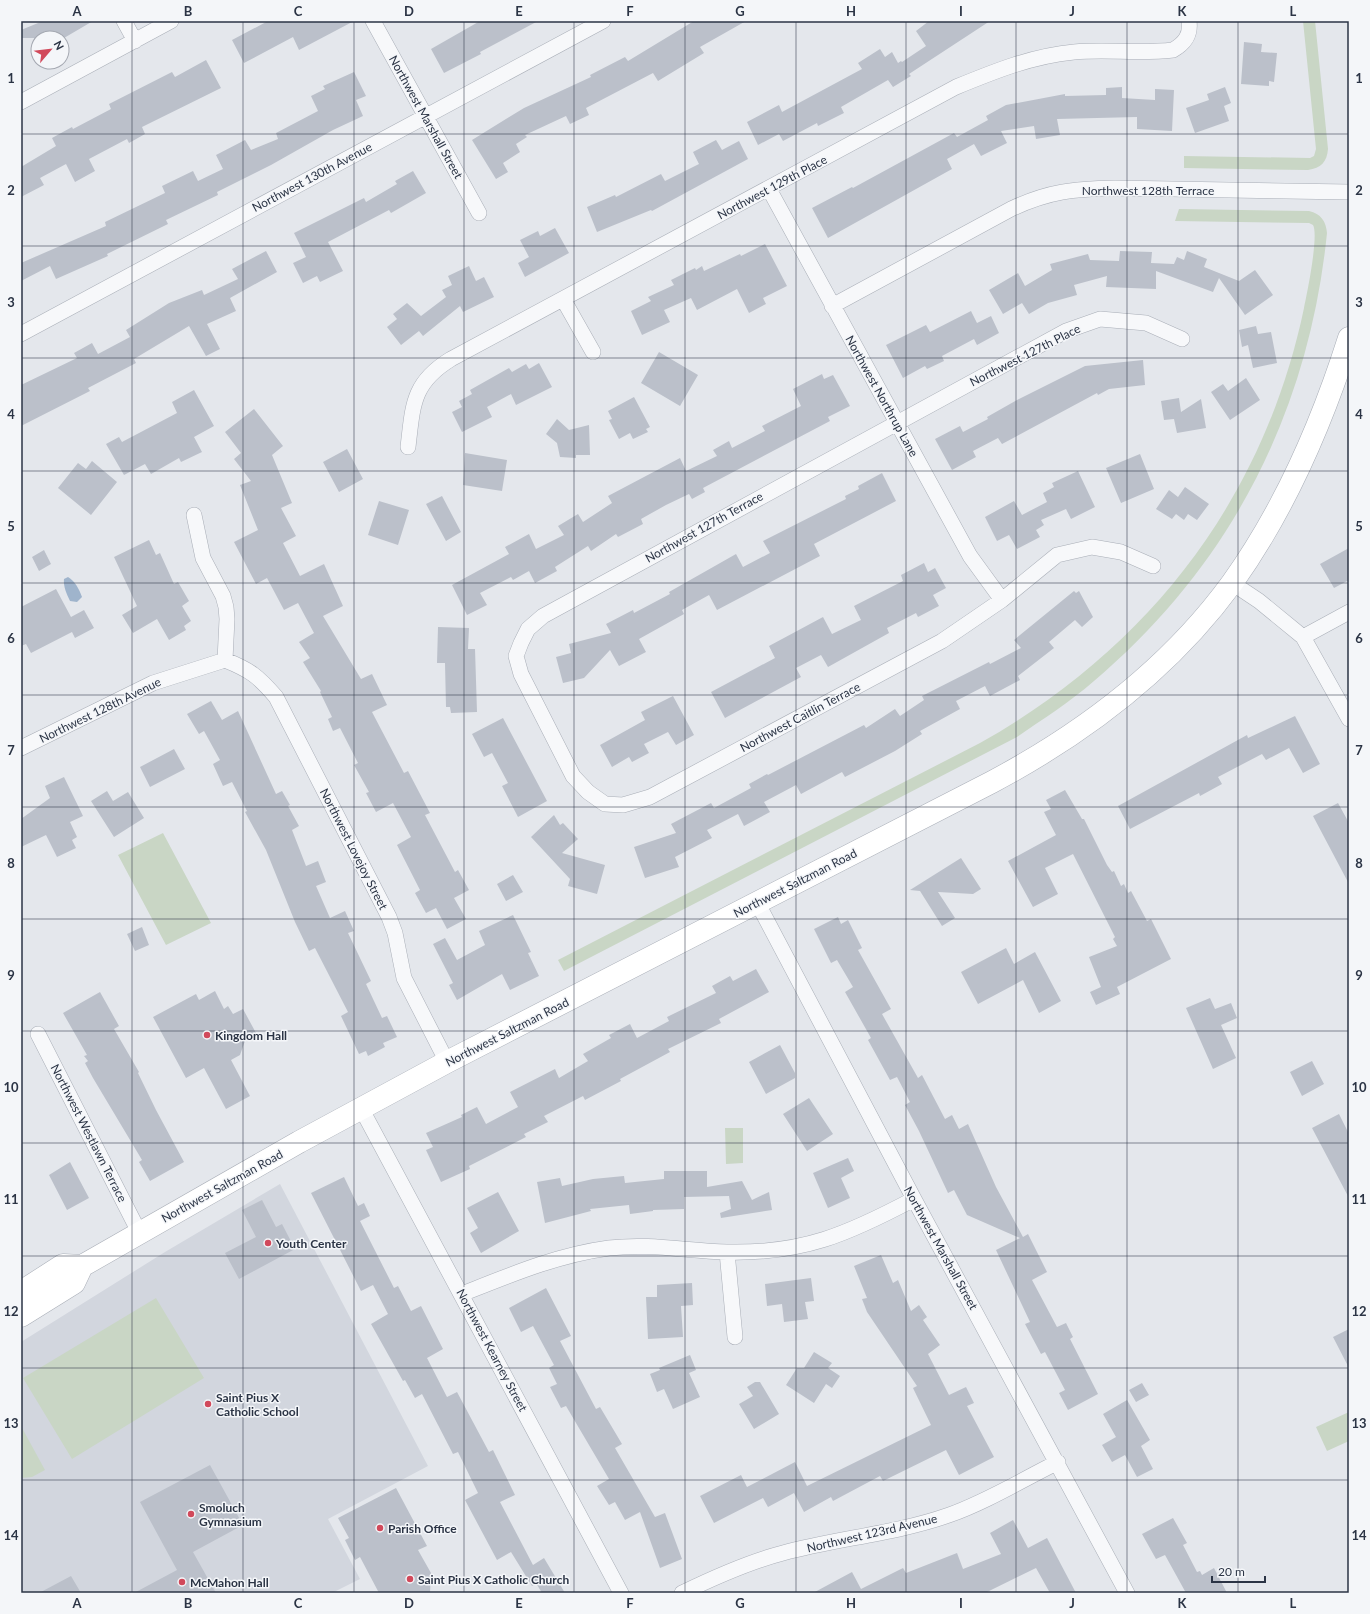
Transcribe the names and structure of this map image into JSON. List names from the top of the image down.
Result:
{
  "streets": {
    "main road": ["Northwest Saltzman Road"],
    "street": [
      "Northwest Marshall Street",
      "Northwest 130th Avenue",
      "Northwest 129th Place",
      "Northwest 128th Terrace",
      "Northwest 127th Place",
      "Northwest Northrup Lane",
      "Northwest 127th Terrace",
      "Northwest 128th Avenue",
      "Northwest Caitlin Terrace",
      "Northwest Lovejoy Street",
      "Northwest Westlawn Terrace",
      "Northwest Kearney Street",
      "Northwest 123rd Avenue"
    ]
  },
  "crossings": [
    ["Northwest Marshall Street", "Northwest 130th Avenue"],
    ["Northwest Marshall Street", "Northwest Saltzman Road"],
    ["Northwest Marshall Street", "Northwest 123rd Avenue"],
    ["Northwest 129th Place", "Northwest Northrup Lane"],
    ["Northwest 128th Terrace", "Northwest Northrup Lane"],
    ["Northwest 127th Place", "Northwest Northrup Lane"],
    ["Northwest 127th Place", "Northwest 127th Terrace"],
    ["Northwest Northrup Lane", "Northwest 127th Terrace"],
    ["Northwest Northrup Lane", "Northwest Caitlin Terrace"],
    ["Northwest 127th Terrace", "Northwest Caitlin Terrace"],
    ["Northwest 128th Avenue", "Northwest Lovejoy Street"],
    ["Northwest Lovejoy Street", "Northwest Saltzman Road"],
    ["Northwest Saltzman Road", "Northwest Westlawn Terrace"],
    ["Northwest Saltzman Road", "Northwest Kearney Street"]
  ],
  "places": [
    "Kingdom Hall",
    "Youth Center",
    "Saint Pius X Catholic School",
    "Smoluch Gymnasium",
    "Parish Office",
    "Saint Pius X Catholic Church",
    "McMahon Hall"
  ],
  "scale_bar": "20 m",
  "north": "top right",
  "grid": {
    "columns": [
      "A",
      "B",
      "C",
      "D",
      "E",
      "F",
      "G",
      "H",
      "I",
      "J",
      "K",
      "L"
    ],
    "rows": [
      "1",
      "2",
      "3",
      "4",
      "5",
      "6",
      "7",
      "8",
      "9",
      "10",
      "11",
      "12",
      "13",
      "14"
    ]
  }
}
